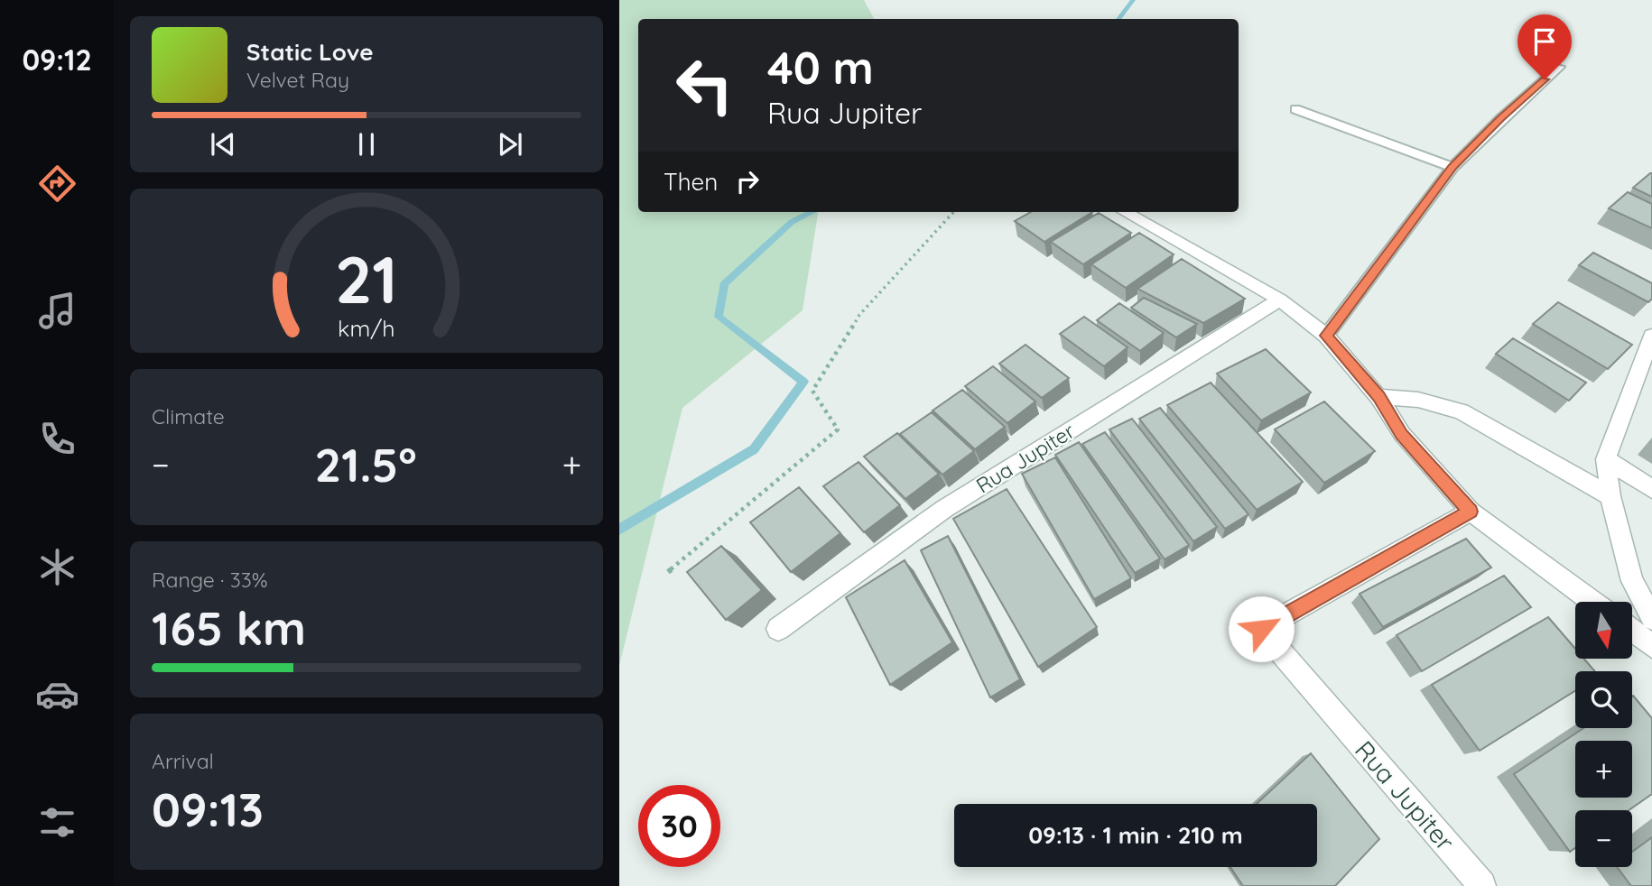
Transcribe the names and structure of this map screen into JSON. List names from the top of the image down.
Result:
{
  "streets": {
    "street": ["Rua Jupiter"]
  },
  "north": "bottom",
  "page": {
    "tabs": "09:12",
    "turn": ["40 m", "Rua Jupiter"],
    "song": ["Static Love", "Velvet Ray"],
    "then": "Then",
    "tile": [
      "Climate",
      ["Range · 33%", "165 km"],
      ["Arrival", "09:13"]
    ],
    "heat": ["−", "21.5°", "+"],
    "map_buttons": ["+", "−"],
    "limit": "30",
    "trip": "09:13 · 1 min · 210 m",
    "gauge": ["21", "km/h"]
  }
}
